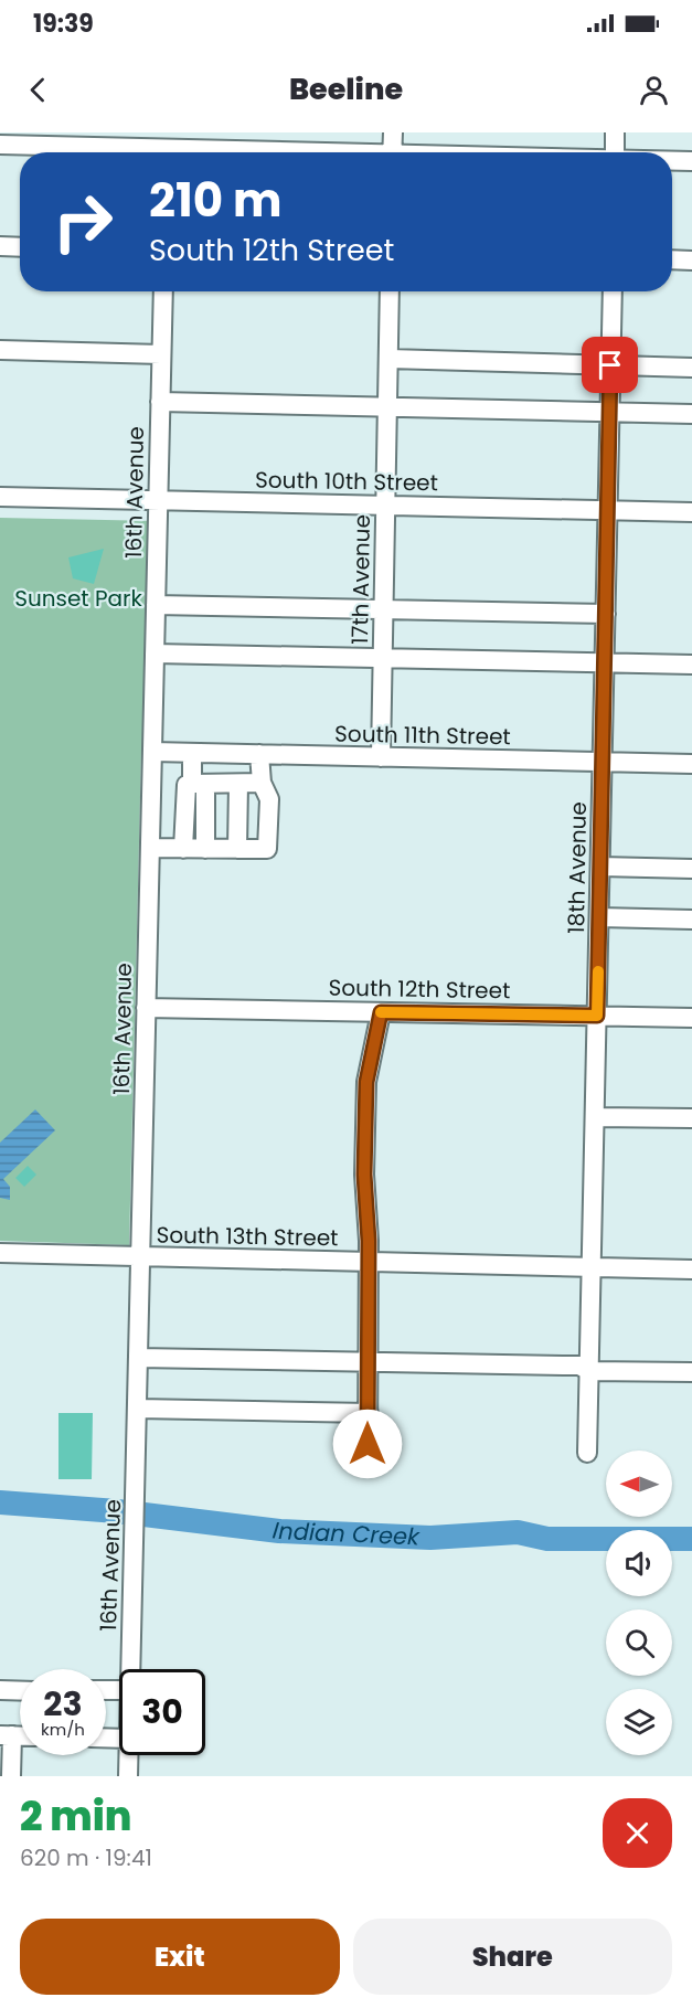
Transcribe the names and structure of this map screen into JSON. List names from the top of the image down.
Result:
{
  "streets": {
    "street": [
      "South 10th Street",
      "16th Avenue",
      "17th Avenue",
      "South 11th Street",
      "18th Avenue",
      "South 12th Street",
      "South 13th Street"
    ]
  },
  "crossings": [
    ["South 10th Street", "16th Avenue"],
    ["South 10th Street", "17th Avenue"],
    ["South 10th Street", "18th Avenue"],
    ["16th Avenue", "South 11th Street"],
    ["16th Avenue", "South 12th Street"],
    ["16th Avenue", "South 13th Street"],
    ["17th Avenue", "South 11th Street"],
    ["South 11th Street", "18th Avenue"],
    ["18th Avenue", "South 12th Street"],
    ["18th Avenue", "South 13th Street"]
  ],
  "water": ["Indian Creek"],
  "parks": ["Sunset Park"],
  "north": "left",
  "page": {
    "status": "19:39",
    "header": "Beeline",
    "turn": ["210 m", "South 12th Street"],
    "speed": "23 km/h",
    "limit": "30",
    "heading": ["2 min", "620 m · 19:41"],
    "buttons": ["Exit", "Share"]
  }
}
